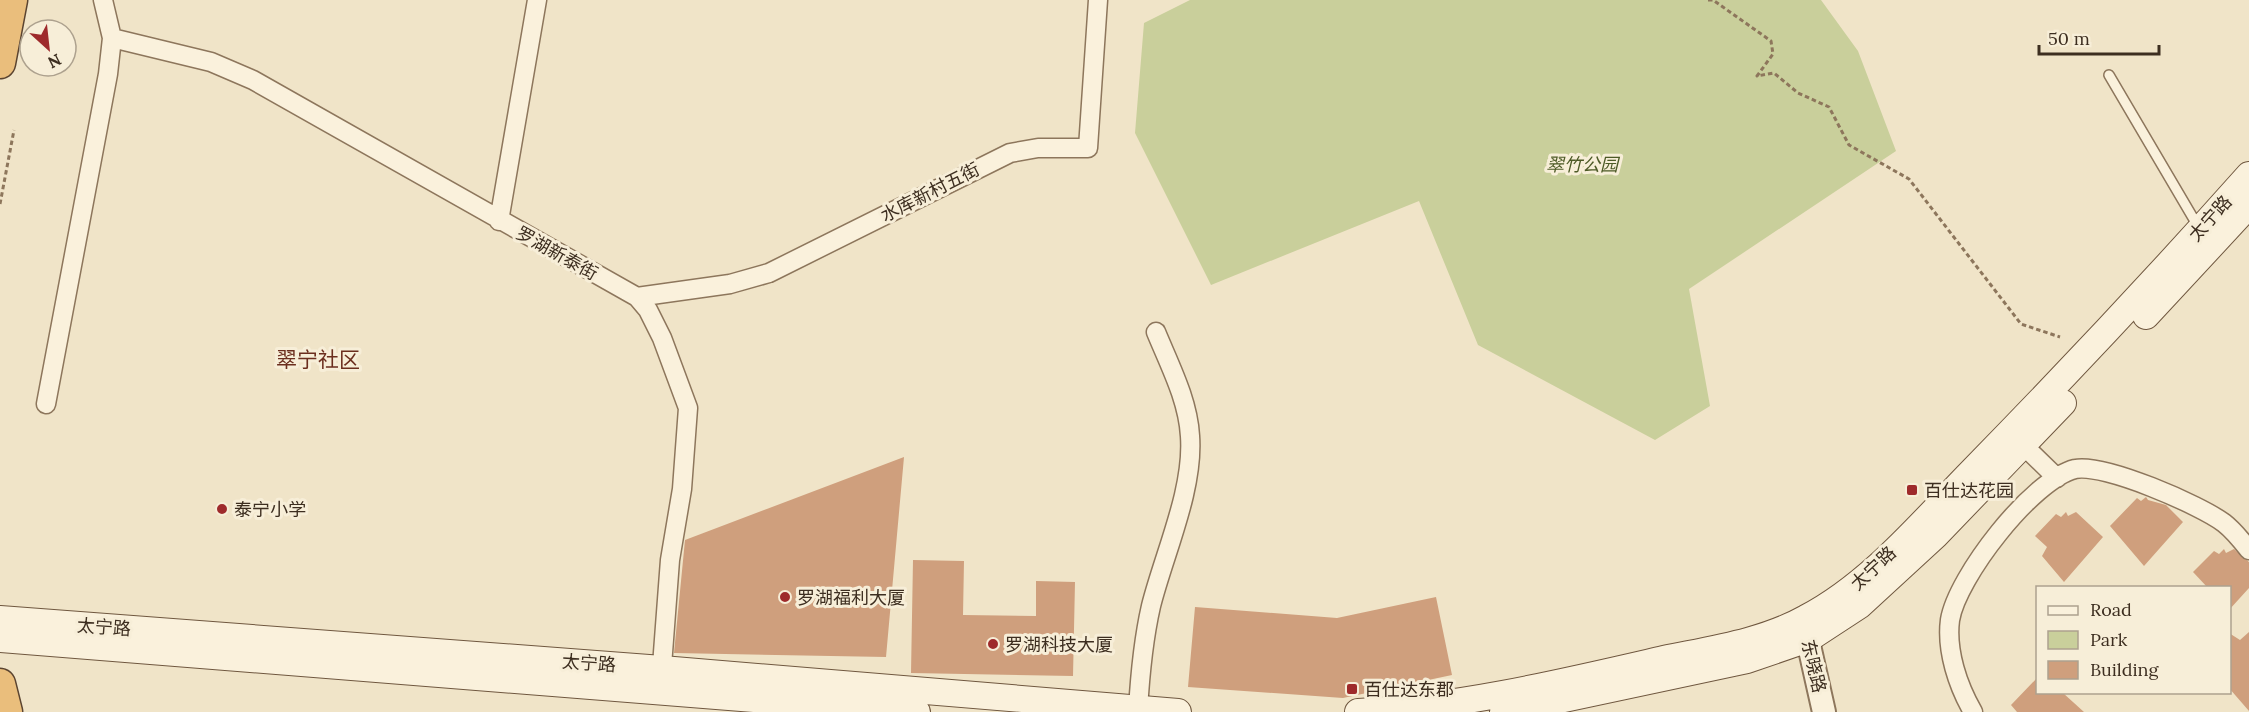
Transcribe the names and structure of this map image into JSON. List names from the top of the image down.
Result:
{
  "streets": {
    "main road": ["太宁路"],
    "street": ["水库新村五街", "罗湖新泰街", "东晓路"]
  },
  "crossings": [
    ["水库新村五街", "罗湖新泰街"],
    ["太宁路", "罗湖新泰街"],
    ["太宁路", "东晓路"]
  ],
  "districts": ["翠宁社区"],
  "parks": ["翠竹公园"],
  "places": {
    "transit": ["百仕达花园", "百仕达东郡"],
    "other": ["泰宁小学", "罗湖福利大厦", "罗湖科技大厦"]
  },
  "legend": ["Road", "Park", "Building"],
  "scale_bar": "50 m",
  "north": "bottom right"
}
